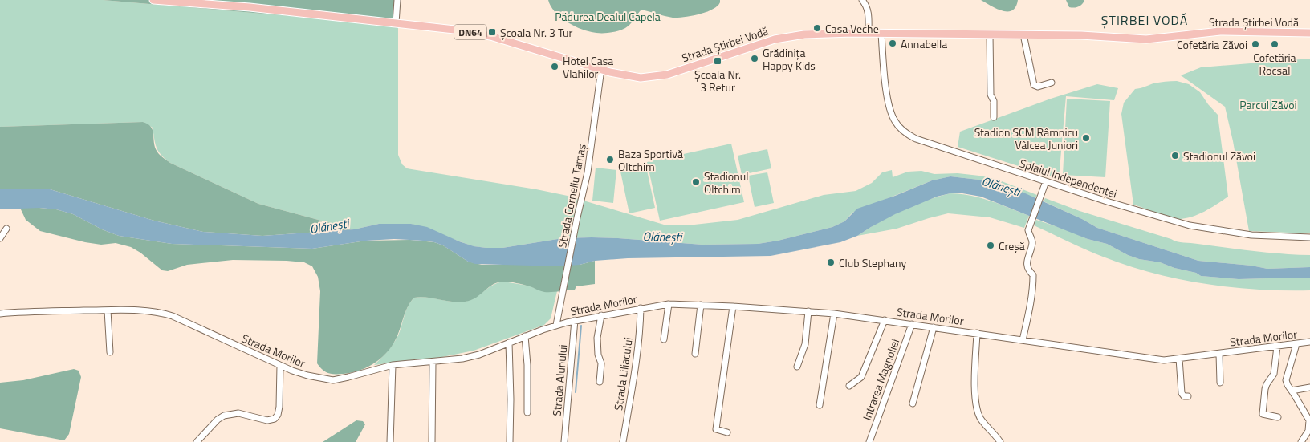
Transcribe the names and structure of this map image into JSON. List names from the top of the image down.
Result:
{
  "streets": {
    "main road": ["Strada Știrbei Vodă", "DN64"],
    "street": [
      "Splaiul Independenței",
      "Strada Corneliu Tamaș",
      "Strada Morilor",
      "Strada Liliacului",
      "Intrarea Magnoliei",
      "Strada Alunului"
    ]
  },
  "crossings": [
    ["Strada Știrbei Vodă", "Splaiul Independenței"],
    ["Strada Știrbei Vodă", "Strada Corneliu Tamaș"],
    ["Strada Corneliu Tamaș", "Strada Morilor"],
    ["Strada Morilor", "Strada Liliacului"],
    ["Strada Morilor", "Intrarea Magnoliei"],
    ["Strada Morilor", "Strada Alunului"]
  ],
  "districts": ["ȘTIRBEI VODĂ"],
  "water": ["Olănești"],
  "parks": ["Pădurea Dealul Capela", "Parcul Zăvoi"],
  "places": {
    "other": [
      "Casa Veche",
      "Annabella",
      "Cofetăria Zăvoi",
      "Cofetăria Rocsal",
      "Grădinița Happy Kids",
      "Hotel Casa Vlahilor",
      "Stadion SCM Râmnicu Vâlcea Juniori",
      "Stadionul Zăvoi",
      "Baza Sportivă Oltchim",
      "Stadionul Oltchim",
      "Creșă",
      "Club Stephany"
    ],
    "transit": ["Școala Nr. 3 Tur", "Școala Nr. 3 Retur"]
  }
}
